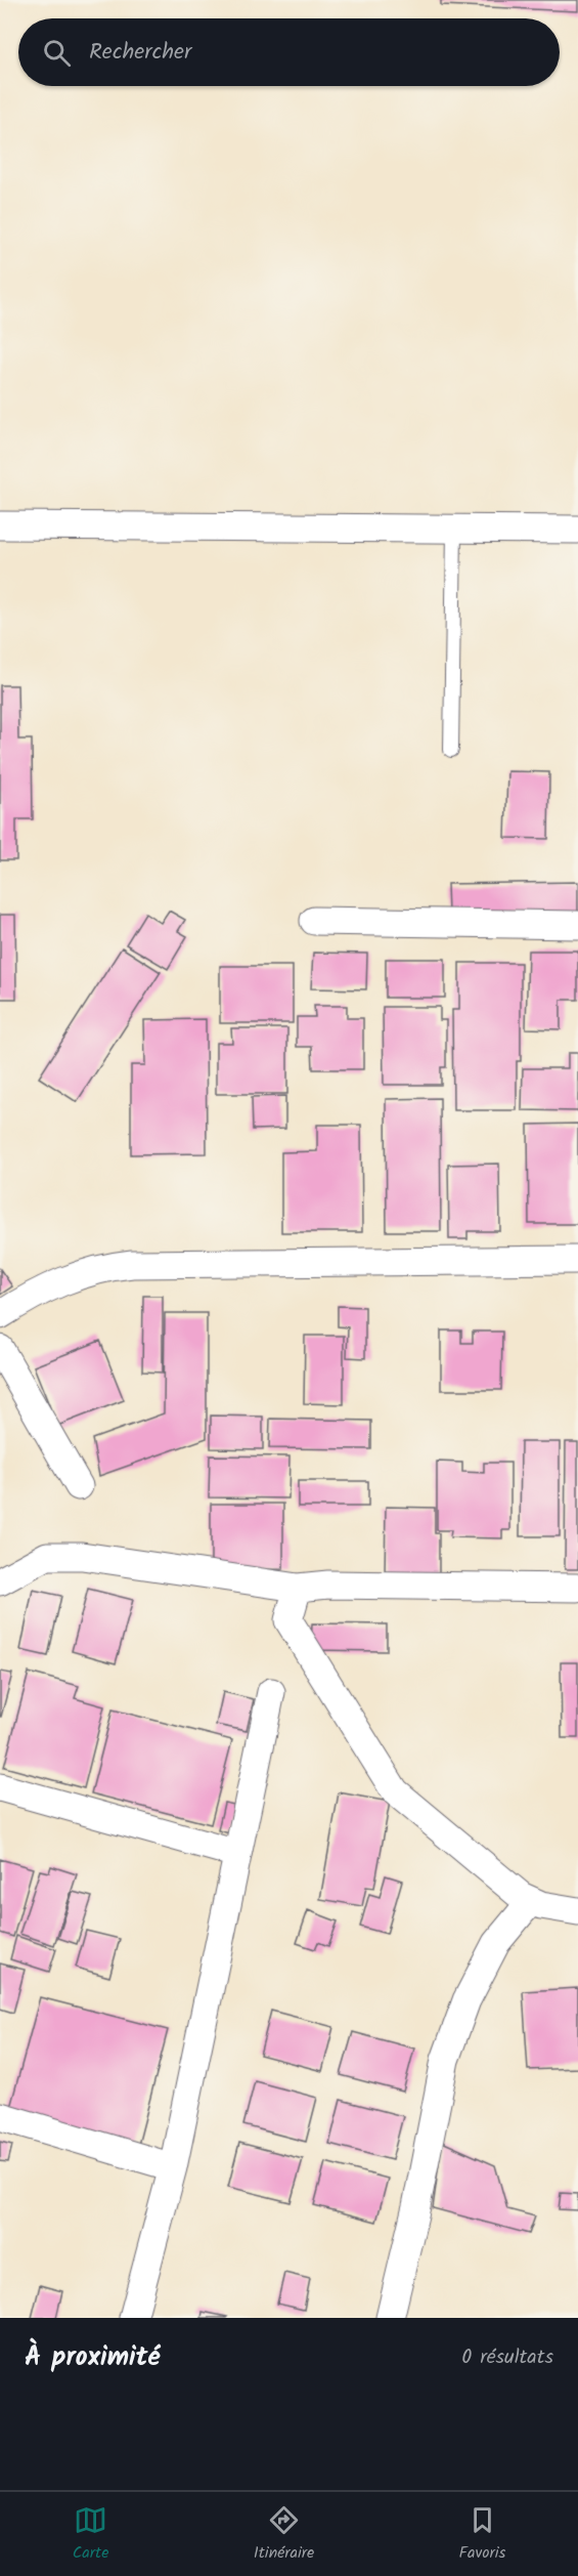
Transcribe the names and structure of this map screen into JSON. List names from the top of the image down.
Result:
{
  "page": {
    "search": "Rechercher",
    "heading": ["À proximité", "0 résultats"],
    "nav": ["Carte", "Itinéraire", "Favoris"]
  }
}
